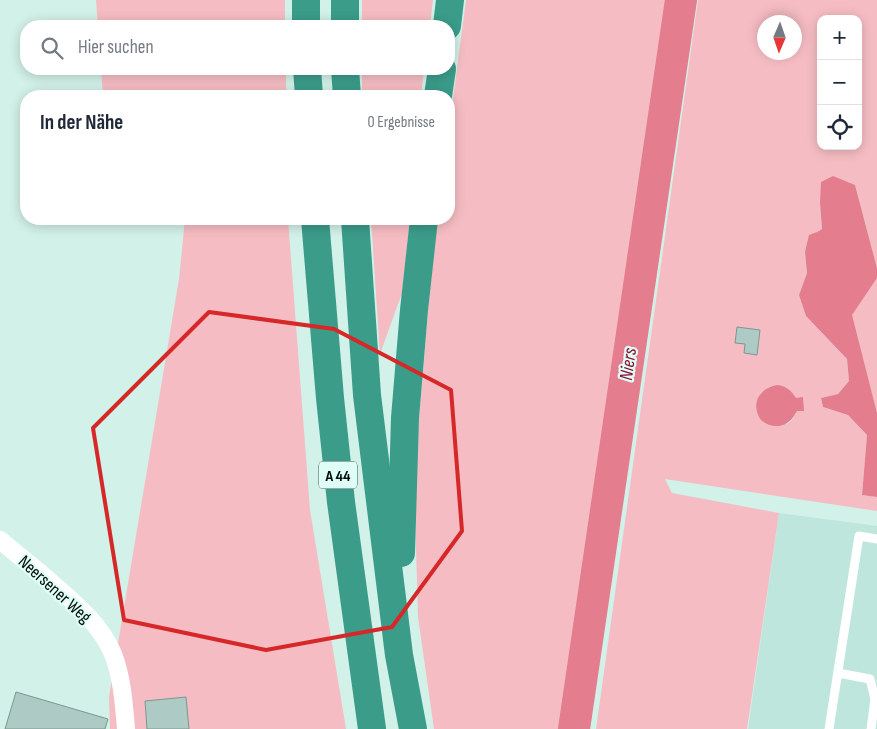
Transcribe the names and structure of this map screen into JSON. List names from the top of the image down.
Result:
{
  "streets": {
    "highway": ["A 44"],
    "street": ["Neersener Weg"]
  },
  "water": ["Niers"],
  "north": "bottom",
  "page": {
    "map_buttons": ["+", "−"],
    "search": "Hier suchen",
    "heading": ["In der Nähe", "0 Ergebnisse"]
  }
}
